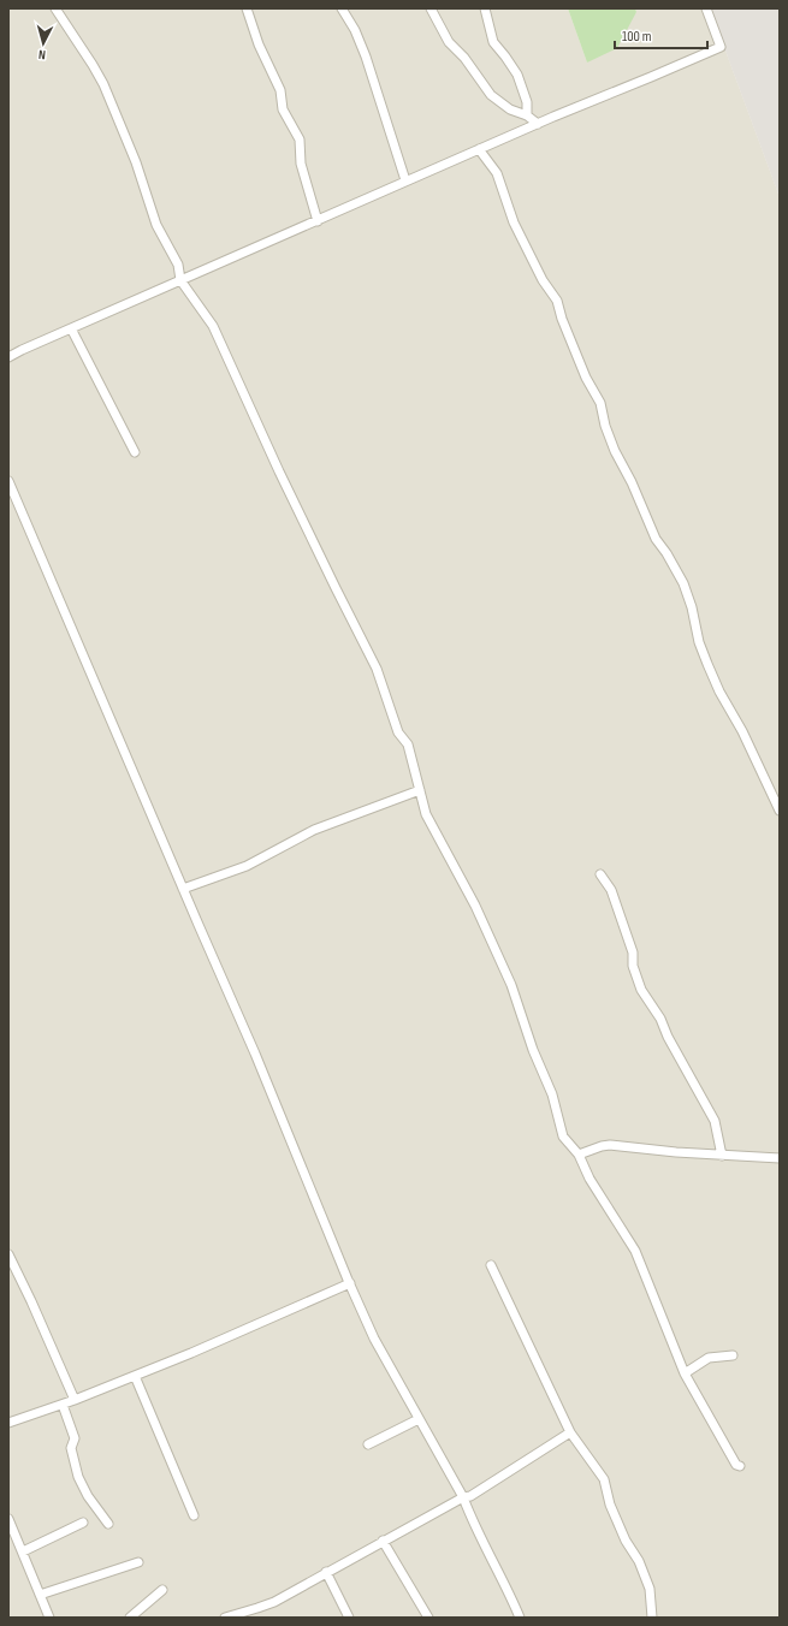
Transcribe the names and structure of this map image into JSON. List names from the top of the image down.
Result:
{
  "scale_bar": "100 m",
  "north": "bottom"
}
